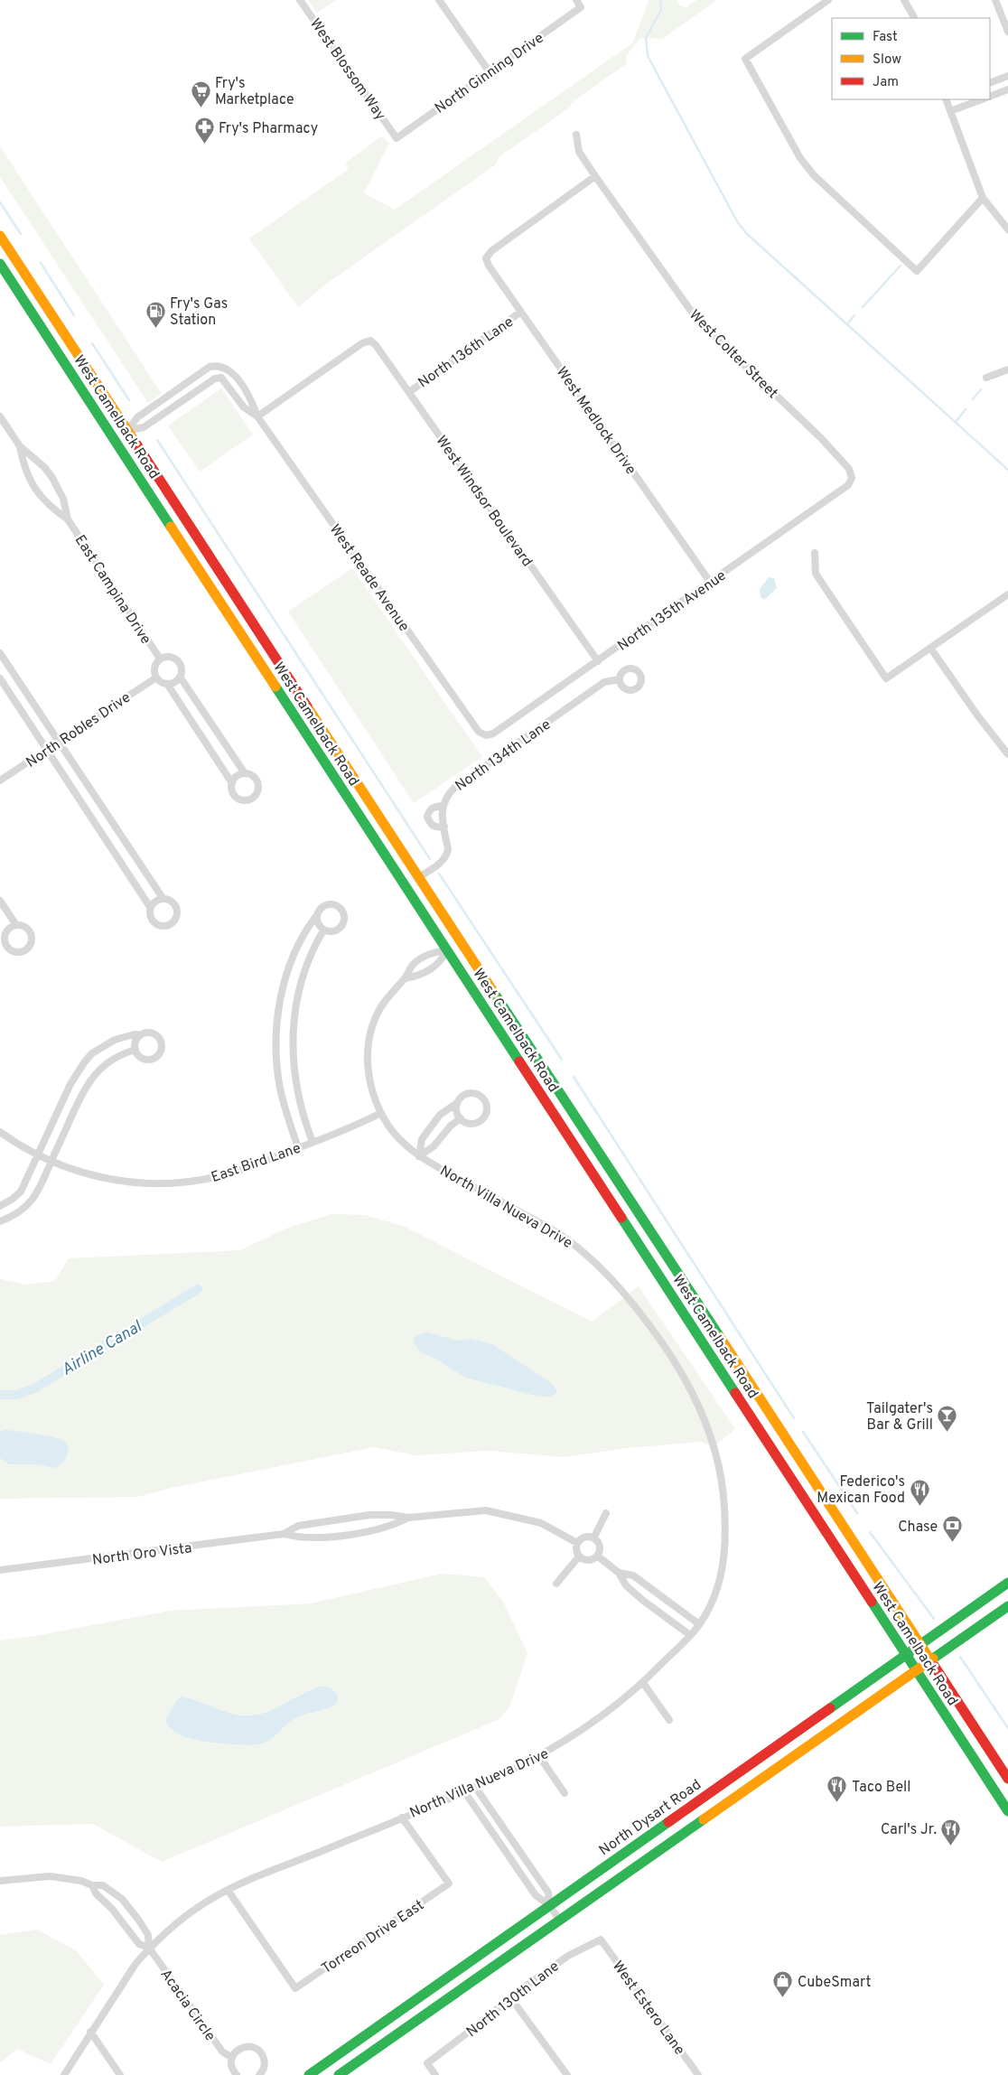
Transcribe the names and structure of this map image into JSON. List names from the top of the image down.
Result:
{
  "streets": {
    "main road": ["West Camelback Road", "North Dysart Road"],
    "street": [
      "West Blossom Way",
      "North Ginning Drive",
      "North 136th Lane",
      "West Colter Street",
      "West Medlock Drive",
      "West Windsor Boulevard",
      "West Reade Avenue",
      "East Campina Drive",
      "North 135th Avenue",
      "North Robles Drive",
      "North 134th Lane",
      "East Bird Lane",
      "North Villa Nueva Drive",
      "North Oro Vista",
      "Torreon Drive East",
      "North 130th Lane",
      "Acacia Circle",
      "West Estero Lane"
    ]
  },
  "crossings": [
    ["West Blossom Way", "North Ginning Drive"],
    ["North 136th Lane", "West Medlock Drive"],
    ["North 136th Lane", "West Windsor Boulevard"],
    ["West Colter Street", "West Medlock Drive"],
    ["West Colter Street", "North 135th Avenue"],
    ["West Camelback Road", "North Villa Nueva Drive"],
    ["West Camelback Road", "North Dysart Road"],
    ["West Medlock Drive", "North 135th Avenue"],
    ["West Windsor Boulevard", "West Reade Avenue"],
    ["West Windsor Boulevard", "North 135th Avenue"],
    ["West Reade Avenue", "North 135th Avenue"],
    ["East Campina Drive", "North Robles Drive"],
    ["East Bird Lane", "North Villa Nueva Drive"],
    ["North Villa Nueva Drive", "Torreon Drive East"],
    ["North Villa Nueva Drive", "Acacia Circle"],
    ["North 130th Lane", "West Estero Lane"]
  ],
  "water": ["Airline Canal"],
  "places": {
    "supermarket": ["Fry's Marketplace"],
    "pharmacy": ["Fry's Pharmacy"],
    "fuel station": ["Fry's Gas Station"],
    "bar": ["Tailgater's Bar & Grill"],
    "restaurant": ["Federico's Mexican Food", "Taco Bell", "Carl's Jr."],
    "bank": ["Chase"],
    "shop": ["CubeSmart"]
  },
  "legend": ["Fast", "Slow", "Jam"]
}
